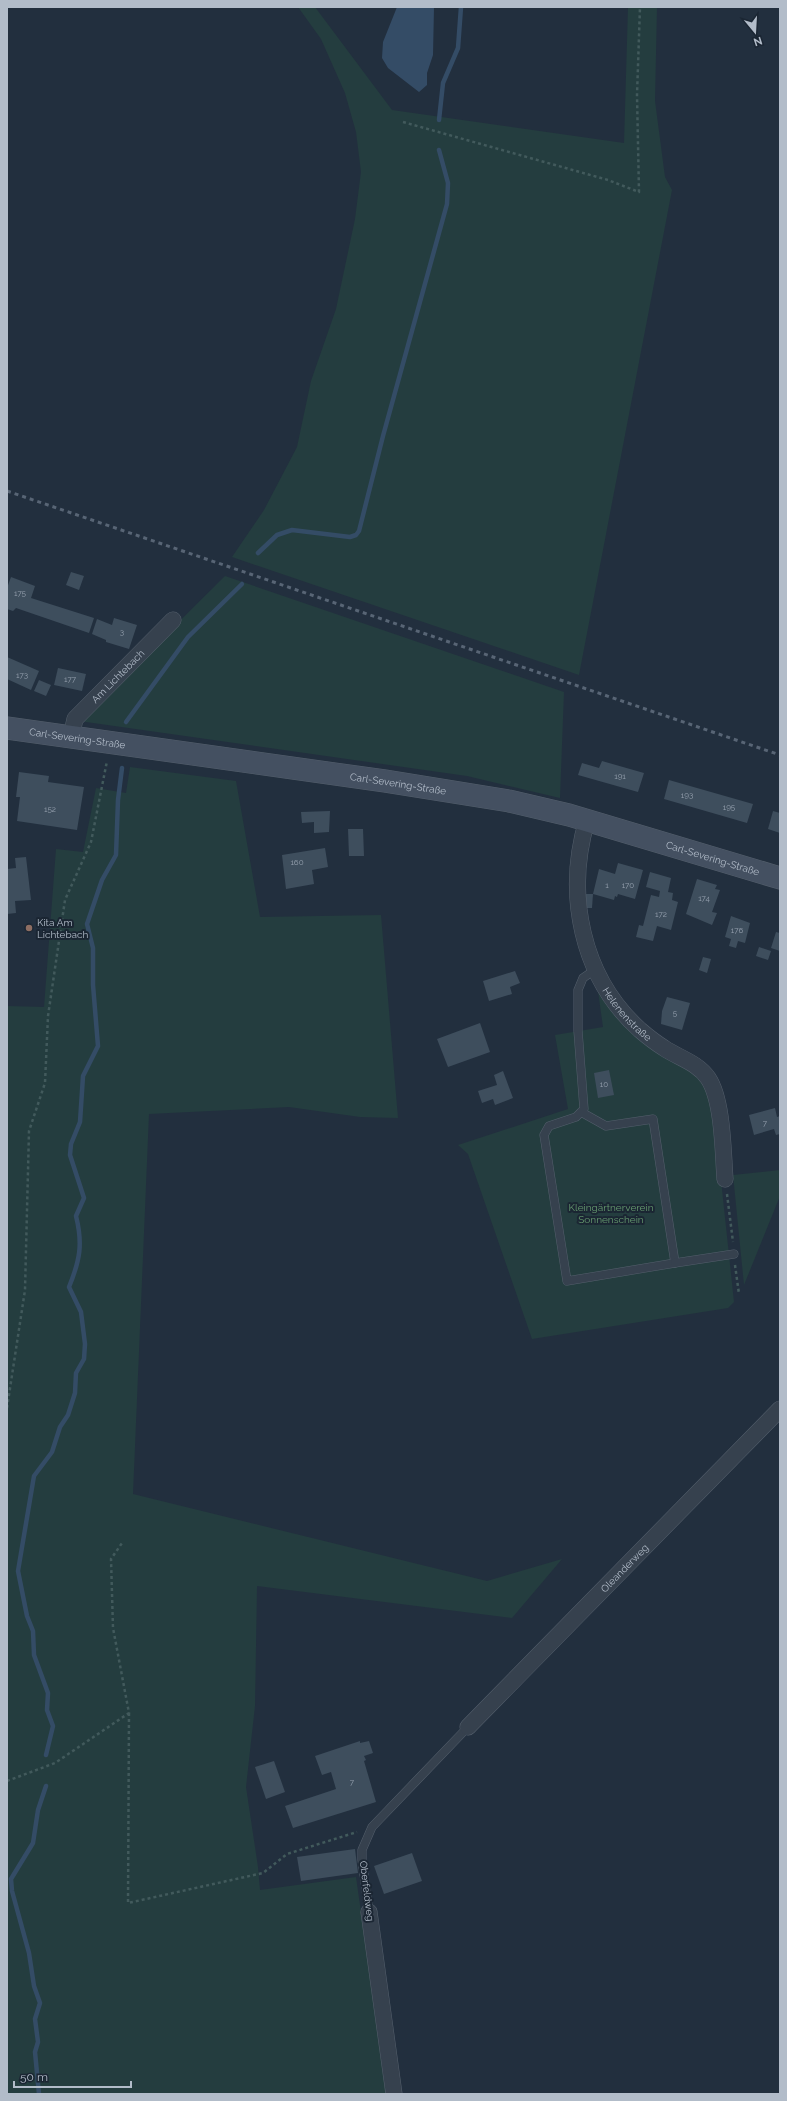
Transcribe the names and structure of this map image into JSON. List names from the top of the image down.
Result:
{
  "streets": {
    "street": [
      "Am Lichtebach",
      "Carl-Severing-Straße",
      "Helenenstraße",
      "Oleanderweg",
      "Oberfeldweg"
    ]
  },
  "crossings": [
    ["Am Lichtebach", "Carl-Severing-Straße"],
    ["Carl-Severing-Straße", "Helenenstraße"],
    ["Oleanderweg", "Oberfeldweg"]
  ],
  "parks": ["Kleingärtnerverein Sonnenschein"],
  "places": ["Kita Am Lichtebach"],
  "house_numbers": [
    "175",
    "3",
    "173",
    "177",
    "191",
    "193",
    "195",
    "152",
    "160",
    "1",
    "170",
    "174",
    "172",
    "176",
    "5",
    "10",
    "7",
    "7"
  ],
  "scale_bar": "50 m",
  "north": "bottom"
}
